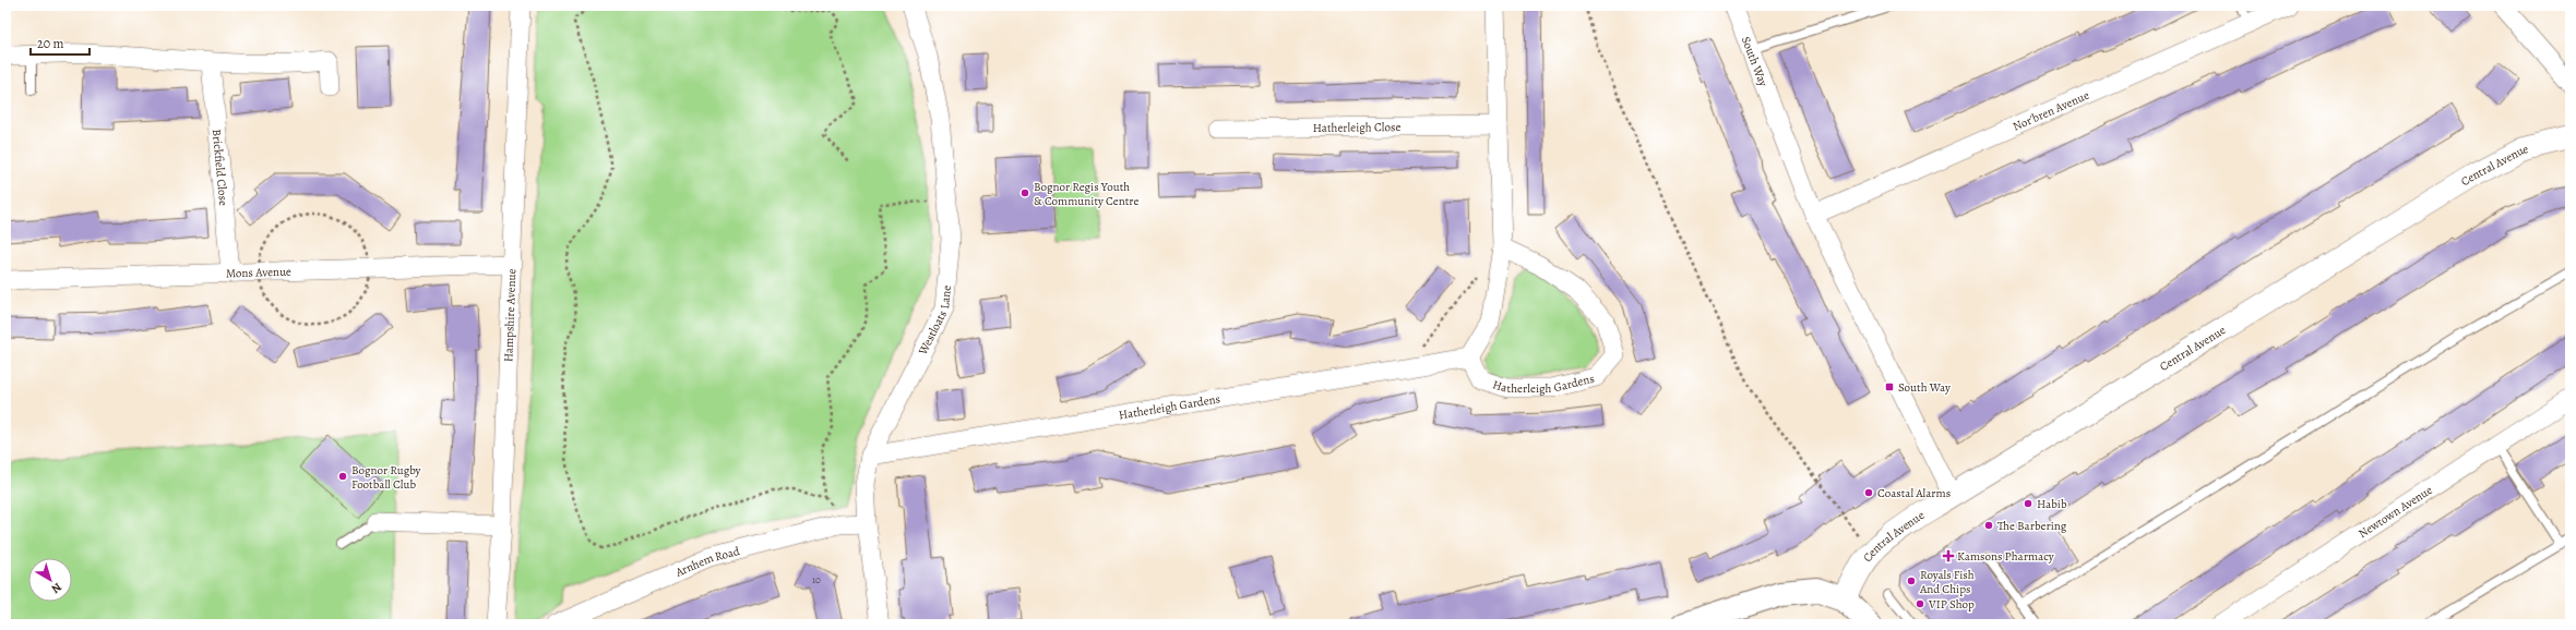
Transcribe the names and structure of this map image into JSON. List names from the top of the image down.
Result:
{
  "streets": {
    "street": [
      "South Way",
      "Nor'bren Avenue",
      "Hatherleigh Close",
      "Central Avenue",
      "Brickfield Close",
      "Mons Avenue",
      "Hampshire Avenue",
      "Westloats Lane",
      "Hatherleigh Gardens",
      "Newtown Avenue",
      "Arnhem Road"
    ]
  },
  "crossings": [
    ["South Way", "Nor'bren Avenue"],
    ["South Way", "Central Avenue"],
    ["Brickfield Close", "Mons Avenue"],
    ["Mons Avenue", "Hampshire Avenue"],
    ["Westloats Lane", "Hatherleigh Gardens"],
    ["Westloats Lane", "Arnhem Road"]
  ],
  "places": {
    "other": [
      "Bognor Regis Youth & Community Centre",
      "Bognor Rugby Football Club",
      "Coastal Alarms",
      "Habib",
      "The Barbering",
      "Royals Fish And Chips",
      "VIP Shop"
    ],
    "transit": ["South Way"],
    "health": ["Kamsons Pharmacy"]
  },
  "house_numbers": ["10"],
  "scale_bar": "20 m",
  "north": "bottom right"
}
